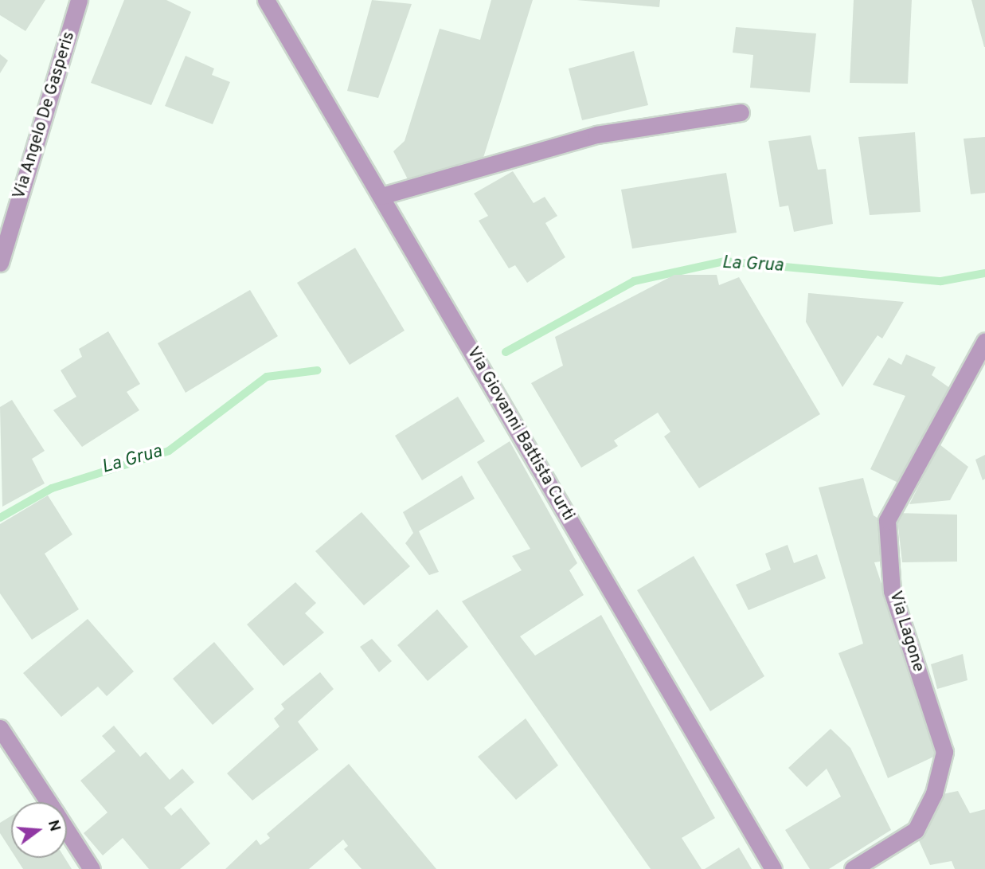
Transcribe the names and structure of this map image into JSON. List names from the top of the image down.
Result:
{
  "streets": {
    "street": ["Via Angelo De Gasperis", "Via Giovanni Battista Curti", "Via Lagone"]
  },
  "water": ["La Grua"],
  "north": "right"
}
